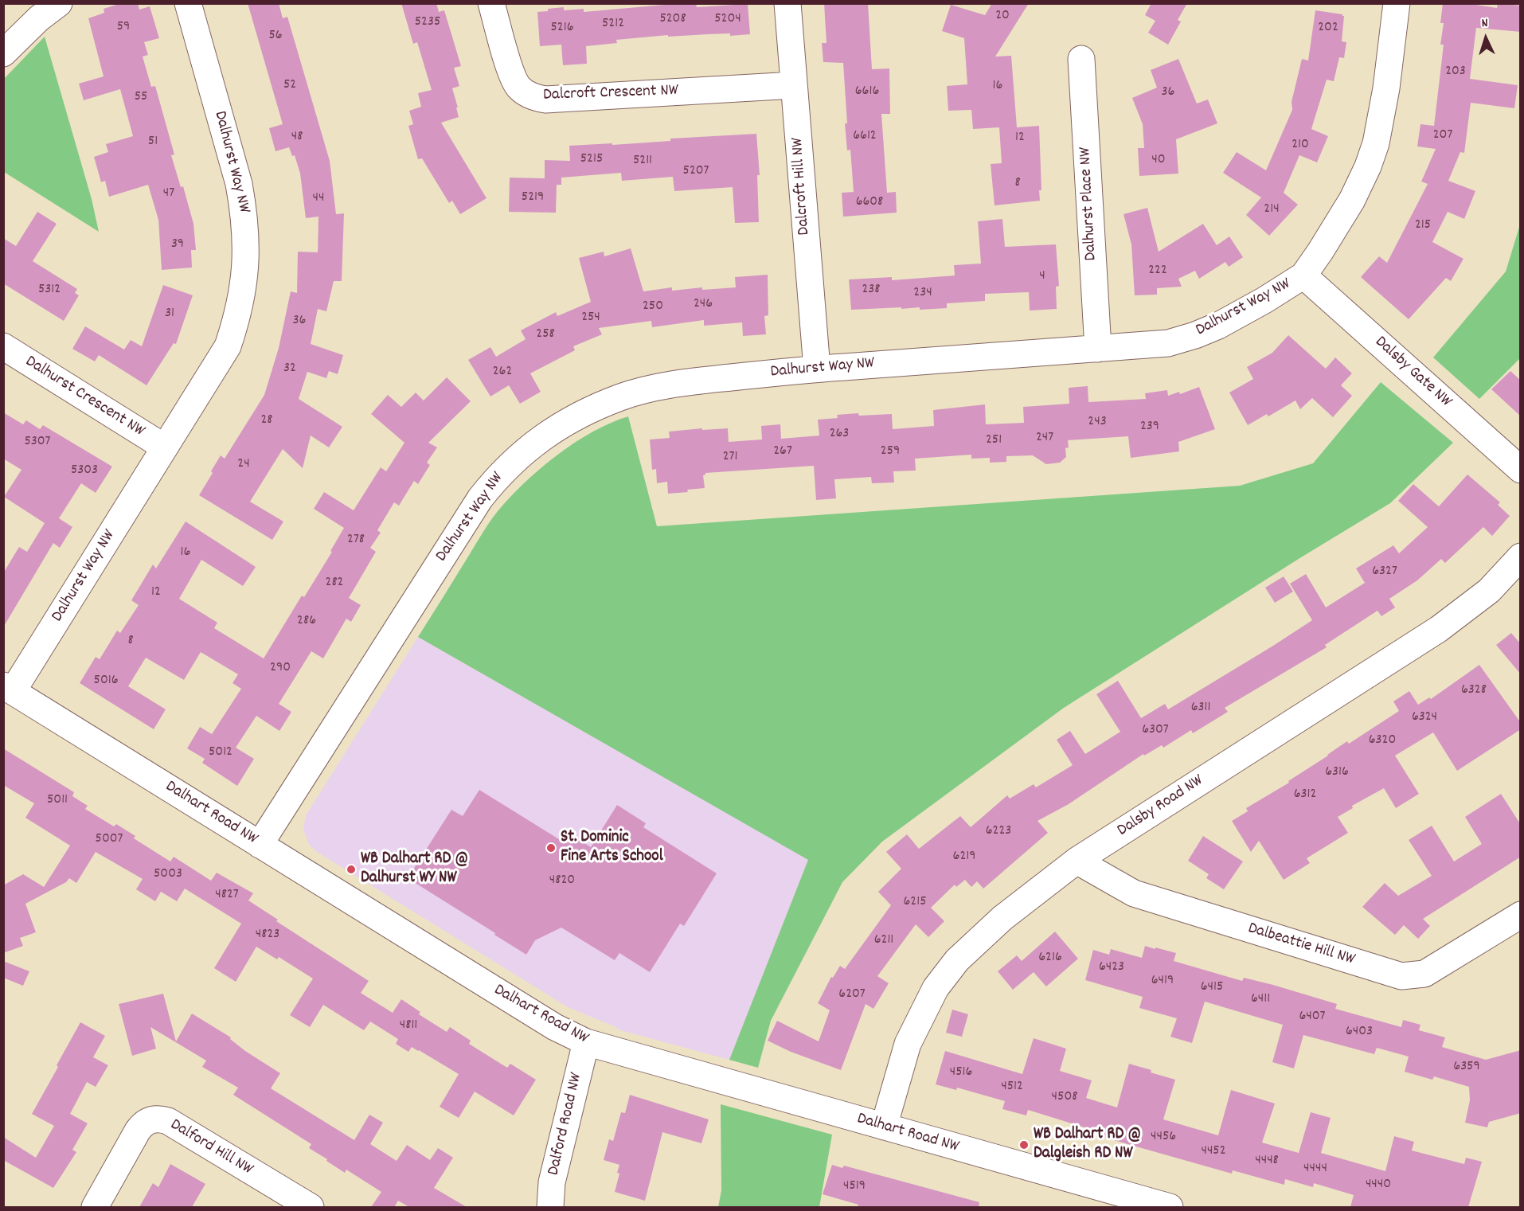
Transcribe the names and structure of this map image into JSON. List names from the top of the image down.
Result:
{
  "streets": {
    "street": [
      "Dalcroft Crescent NW",
      "Dalhurst Way NW",
      "Dalcroft Hill NW",
      "Dalhurst Place NW",
      "Dalsby Gate NW",
      "Dalhurst Crescent NW",
      "Dalsby Road NW",
      "Dalhart Road NW",
      "Dalbeattie Hill NW",
      "Dalford Road NW",
      "Dalford Hill NW"
    ]
  },
  "crossings": [
    ["Dalcroft Crescent NW", "Dalcroft Hill NW"],
    ["Dalhurst Way NW", "Dalcroft Hill NW"],
    ["Dalhurst Way NW", "Dalhurst Place NW"],
    ["Dalhurst Way NW", "Dalsby Gate NW"],
    ["Dalhurst Way NW", "Dalhurst Crescent NW"],
    ["Dalhurst Way NW", "Dalhart Road NW"],
    ["Dalsby Road NW", "Dalhart Road NW"],
    ["Dalsby Road NW", "Dalbeattie Hill NW"],
    ["Dalhart Road NW", "Dalford Road NW"]
  ],
  "places": ["St. Dominic Fine Arts School", "WB Dalhart RD @ Dalhurst WY NW", "WB Dalhart RD @ Dalgleish RD NW"],
  "house_numbers": [
    "20",
    "5208",
    "5204",
    "5235",
    "5212",
    "59",
    "5216",
    "202",
    "56",
    "203",
    "52",
    "16",
    "6616",
    "36",
    "55",
    "207",
    "6612",
    "48",
    "12",
    "51",
    "210",
    "5215",
    "40",
    "5211",
    "5207",
    "8",
    "47",
    "5219",
    "44",
    "6608",
    "214",
    "215",
    "39",
    "222",
    "4",
    "5312",
    "238",
    "234",
    "246",
    "250",
    "31",
    "254",
    "36",
    "258",
    "32",
    "262",
    "28",
    "243",
    "239",
    "263",
    "247",
    "251",
    "5307",
    "267",
    "259",
    "271",
    "24",
    "5303",
    "278",
    "16",
    "6327",
    "282",
    "12",
    "286",
    "8",
    "290",
    "5016",
    "6328",
    "6311",
    "6324",
    "6307",
    "6320",
    "5012",
    "6316",
    "6312",
    "5011",
    "6223",
    "5007",
    "6219",
    "5003",
    "4820",
    "4827",
    "6215",
    "4823",
    "6211",
    "6216",
    "6423",
    "6419",
    "6415",
    "6207",
    "6411",
    "6407",
    "4811",
    "6403",
    "6359",
    "4516",
    "4512",
    "4508",
    "4456",
    "4452",
    "4448",
    "4444",
    "4440",
    "4519"
  ],
  "north": "top"
}
